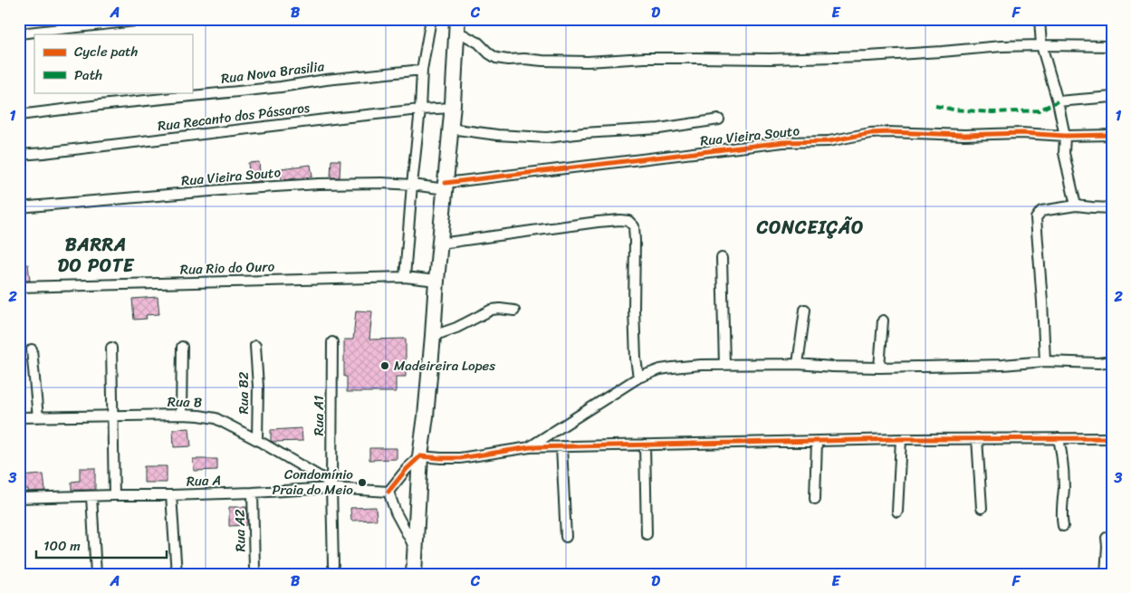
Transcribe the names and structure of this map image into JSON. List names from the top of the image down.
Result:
{
  "streets": {
    "street": [
      "Rua Nova Brasilia",
      "Rua Recanto dos Pássaros",
      "Rua Vieira Souto",
      "Rua Rio do Ouro",
      "Rua B2",
      "Rua B",
      "Rua A1",
      "Rua A",
      "Rua A2"
    ]
  },
  "crossings": [
    ["Rua B2", "Rua B"],
    ["Rua B", "Rua A1"],
    ["Rua B", "Rua A"],
    ["Rua A1", "Rua A"],
    ["Rua A", "Rua A2"]
  ],
  "districts": ["CONCEIÇÃO", "BARRA DO POTE"],
  "places": ["Madeireira Lopes", "Condomínio Praia do Meio"],
  "legend": ["Cycle path", "Path"],
  "scale_bar": "100 m",
  "grid": {
    "columns": [
      "A",
      "B",
      "C",
      "D",
      "E",
      "F"
    ],
    "rows": ["1", "2", "3"]
  }
}
